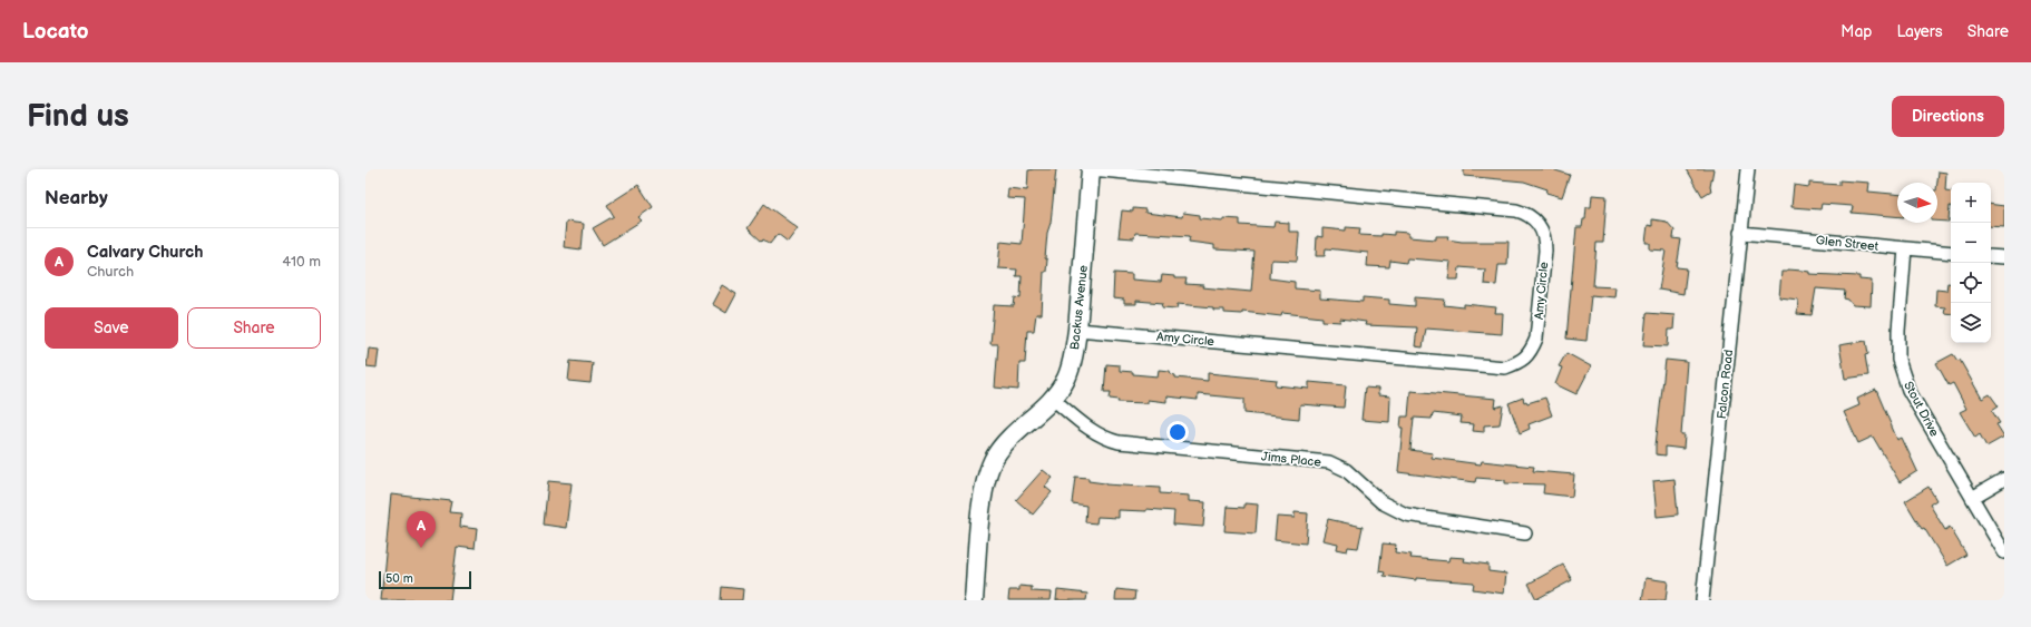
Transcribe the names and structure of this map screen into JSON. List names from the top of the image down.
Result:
{
  "streets": {
    "street": [
      "Glen Street",
      "Amy Circle",
      "Backus Avenue",
      "Falcon Road",
      "Stout Drive",
      "Jims Place"
    ]
  },
  "crossings": [
    ["Glen Street", "Falcon Road"],
    ["Glen Street", "Stout Drive"],
    ["Amy Circle", "Backus Avenue"],
    ["Backus Avenue", "Jims Place"]
  ],
  "scale_bar": "50 m",
  "north": "right",
  "page": {
    "header": "Locato",
    "nav": ["Map", "Layers", "Share"],
    "buttons": [
      "Directions",
      ["Save", "Share"]
    ],
    "title": "Find us",
    "heading": "Nearby",
    "map_buttons": ["+", "−"],
    "list": [
      {
        "mark": "A",
        "name": "Calvary Church",
        "note": "Church",
        "value": "410 m"
      }
    ],
    "pins": "A",
    "scale": "50 m"
  }
}
